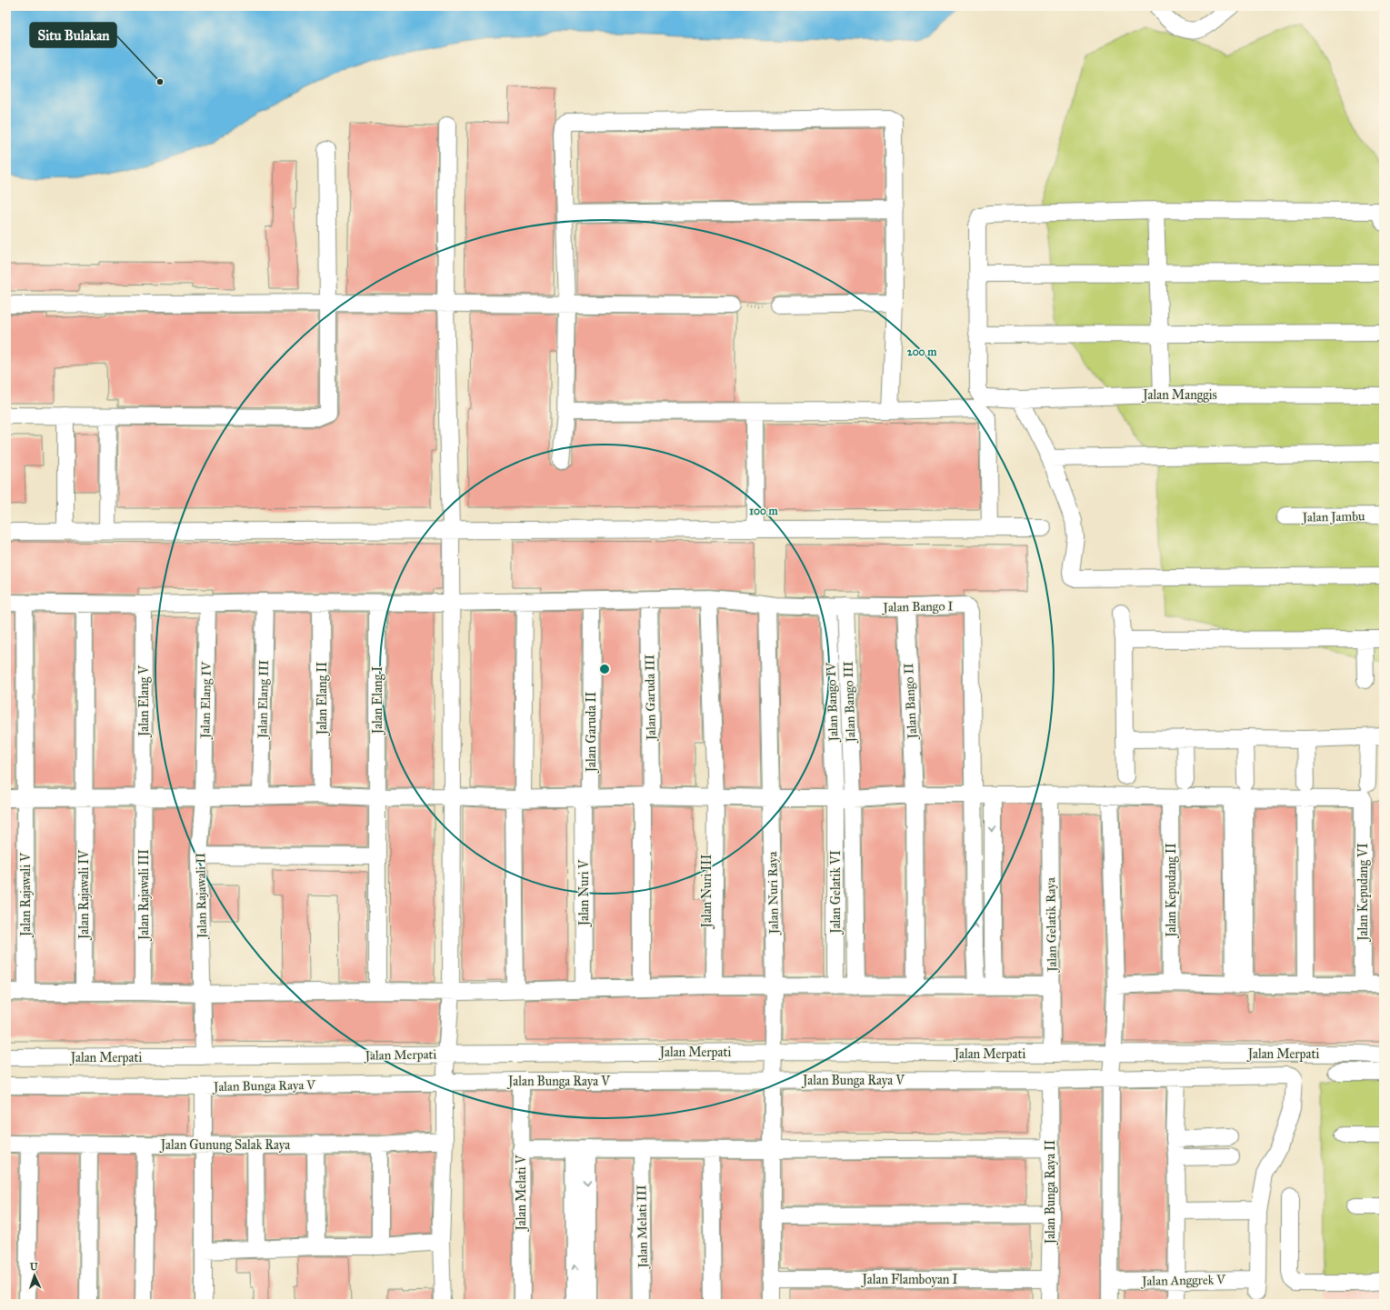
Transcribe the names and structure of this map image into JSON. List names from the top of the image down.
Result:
{
  "streets": {
    "street": [
      "Jalan Manggis",
      "Jalan Jambu",
      "Jalan Bango I",
      "Jalan Garuda III",
      "Jalan Elang II",
      "Jalan Elang III",
      "Jalan Elang IV",
      "Jalan Elang I",
      "Jalan Elang V",
      "Jalan Bango II",
      "Jalan Bango IV",
      "Jalan Bango III",
      "Jalan Garuda II",
      "Jalan Kepudang II",
      "Jalan Nuri III",
      "Jalan Gelatik VI",
      "Jalan Kepudang VI",
      "Jalan Nuri Raya",
      "Jalan Rajawali V",
      "Jalan Rajawali IV",
      "Jalan Rajawali III",
      "Jalan Rajawali II",
      "Jalan Gelatik Raya",
      "Jalan Merpati",
      "Jalan Bunga Raya V",
      "Jalan Gunung Salak Raya",
      "Jalan Bunga Raya II",
      "Jalan Melati V",
      "Jalan Melati III",
      "Jalan Flamboyan I",
      "Jalan Anggrek V"
    ]
  },
  "crossings": [
    ["Jalan Bango I", "Jalan Garuda III"],
    ["Jalan Bango I", "Jalan Elang II"],
    ["Jalan Bango I", "Jalan Elang III"],
    ["Jalan Bango I", "Jalan Elang IV"],
    ["Jalan Bango I", "Jalan Elang I"],
    ["Jalan Bango I", "Jalan Elang V"],
    ["Jalan Bango I", "Jalan Bango II"],
    ["Jalan Bango I", "Jalan Bango IV"],
    ["Jalan Bango I", "Jalan Bango III"],
    ["Jalan Bango I", "Jalan Garuda II"],
    ["Jalan Bango I", "Jalan Nuri III"],
    ["Jalan Bango I", "Jalan Nuri Raya"],
    ["Jalan Bango I", "Jalan Rajawali V"],
    ["Jalan Bango I", "Jalan Rajawali IV"],
    ["Jalan Elang IV", "Jalan Rajawali II"],
    ["Jalan Elang V", "Jalan Rajawali III"],
    ["Jalan Bango IV", "Jalan Gelatik VI"],
    ["Jalan Nuri Raya", "Jalan Merpati"],
    ["Jalan Nuri Raya", "Jalan Bunga Raya V"],
    ["Jalan Nuri Raya", "Jalan Flamboyan I"],
    ["Jalan Rajawali II", "Jalan Merpati"],
    ["Jalan Gelatik Raya", "Jalan Merpati"],
    ["Jalan Bunga Raya V", "Jalan Bunga Raya II"],
    ["Jalan Bunga Raya V", "Jalan Melati V"],
    ["Jalan Bunga Raya V", "Jalan Anggrek V"],
    ["Jalan Bunga Raya II", "Jalan Flamboyan I"]
  ],
  "places": ["Situ Bulakan"],
  "north": "top",
  "rings": ["200 m", "100 m"]
}
